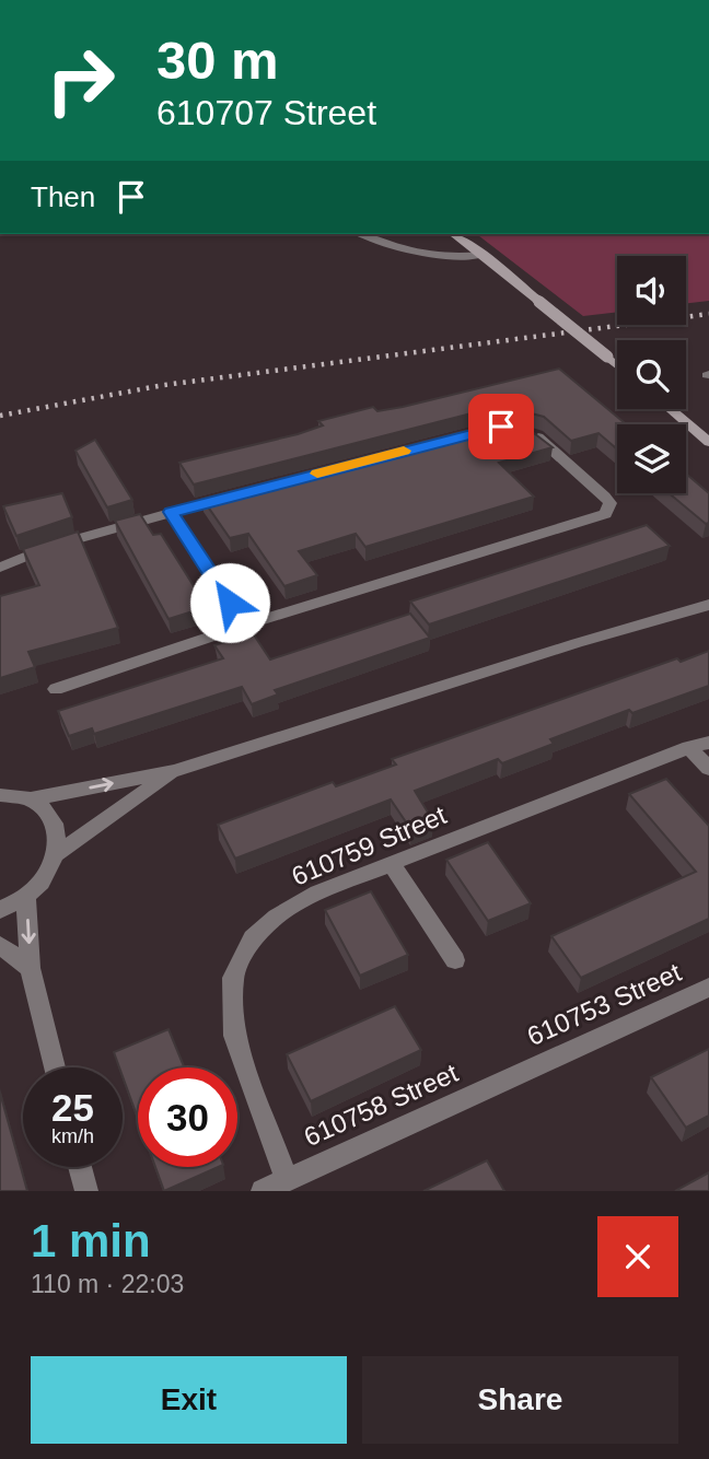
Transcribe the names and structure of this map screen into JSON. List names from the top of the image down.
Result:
{
  "streets": {
    "street": ["610759 Street", "610753 Street", "610758 Street"]
  },
  "crossings": [
    ["610759 Street", "610758 Street"],
    ["610753 Street", "610758 Street"]
  ],
  "page": {
    "turn": ["30 m", "610707 Street"],
    "then": "Then",
    "speed": "25 km/h",
    "limit": "30",
    "heading": ["1 min", "110 m · 22:03"],
    "buttons": ["Exit", "Share"]
  }
}
